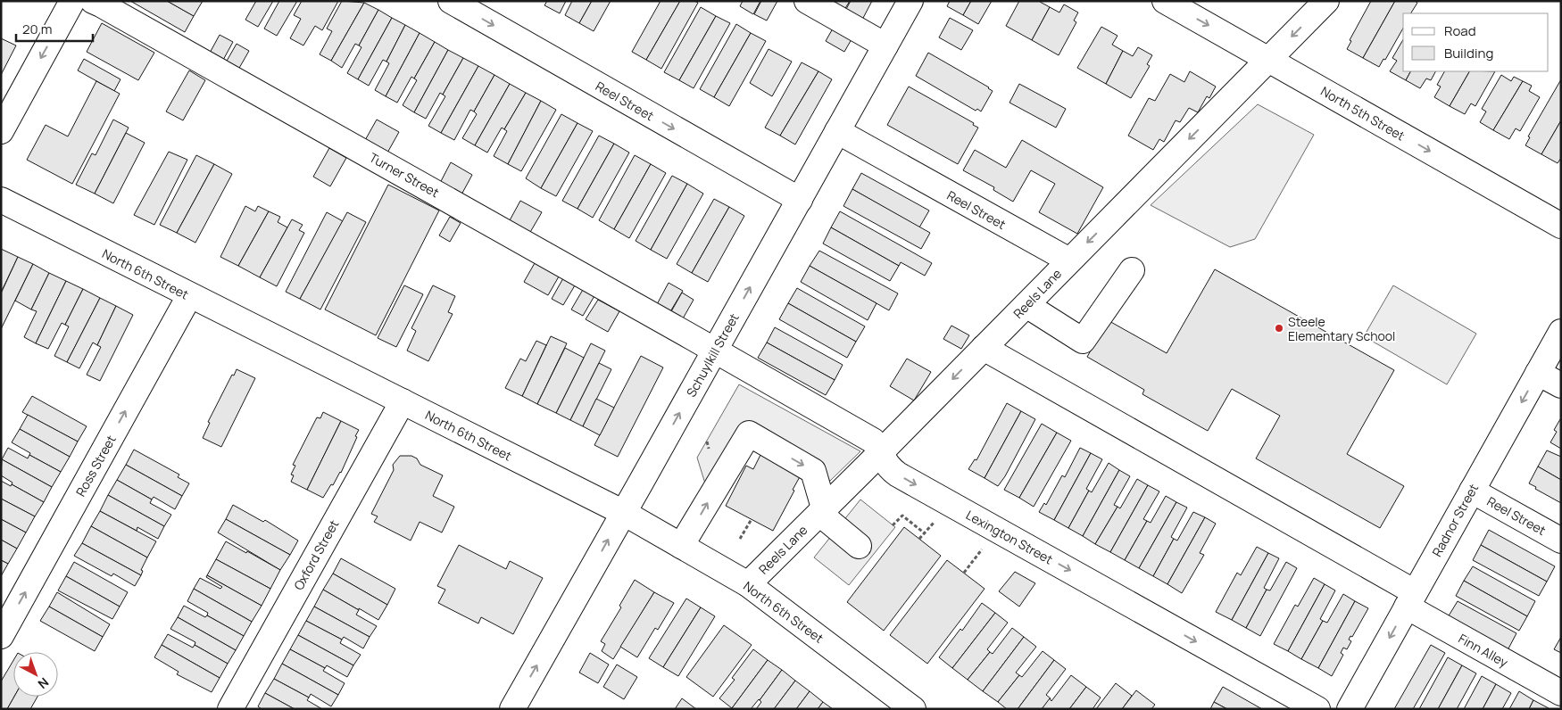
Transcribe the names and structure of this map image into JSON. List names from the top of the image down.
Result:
{
  "streets": {
    "street": [
      "Reel Street",
      "North 5th Street",
      "Turner Street",
      "North 6th Street",
      "Reels Lane",
      "Schuylkill Street",
      "Ross Street",
      "Radnor Street",
      "Lexington Street",
      "Oxford Street",
      "Finn Alley"
    ]
  },
  "crossings": [
    ["Reel Street", "Reels Lane"],
    ["Reel Street", "Schuylkill Street"],
    ["Reel Street", "Radnor Street"],
    ["North 5th Street", "Reels Lane"],
    ["Turner Street", "Schuylkill Street"],
    ["Turner Street", "Lexington Street"],
    ["North 6th Street", "Reels Lane"],
    ["North 6th Street", "Schuylkill Street"],
    ["North 6th Street", "Ross Street"],
    ["North 6th Street", "Oxford Street"],
    ["Reels Lane", "Lexington Street"],
    ["Reels Lane", "Finn Alley"],
    ["Schuylkill Street", "Lexington Street"],
    ["Radnor Street", "Finn Alley"]
  ],
  "one_way": [
    "Reel Street",
    "North 5th Street",
    "Reels Lane",
    "Schuylkill Street",
    "Ross Street",
    "Radnor Street",
    "Lexington Street"
  ],
  "places": ["Steele Elementary School"],
  "legend": ["Road", "Building"],
  "scale_bar": "20 m",
  "north": "bottom right"
}
